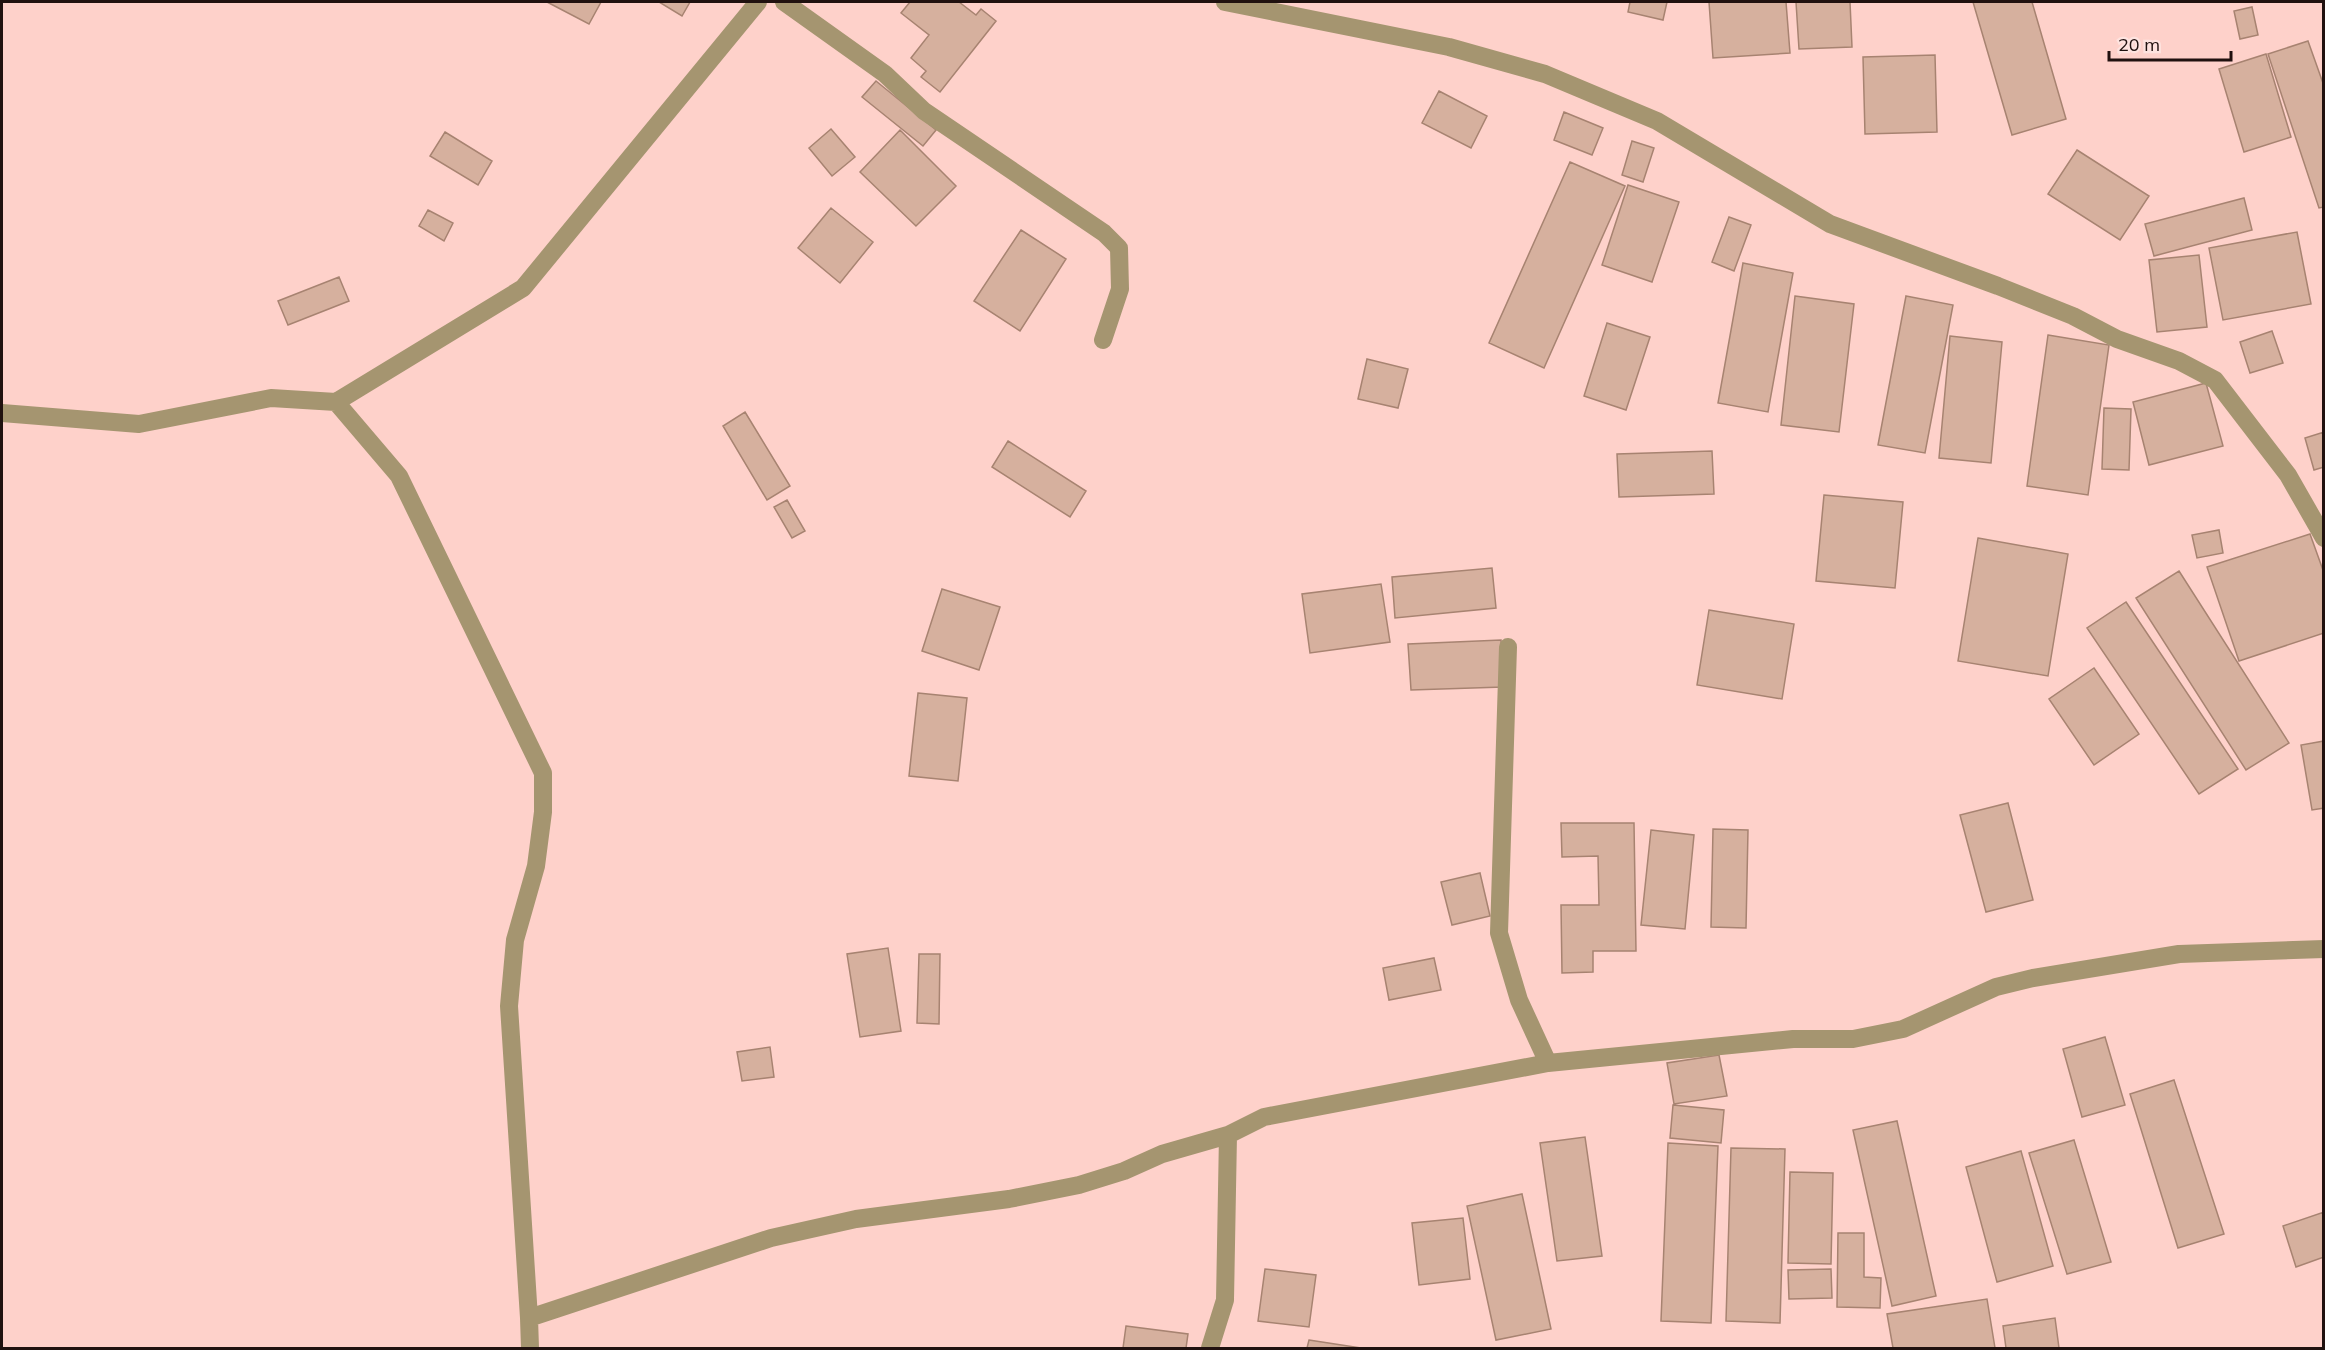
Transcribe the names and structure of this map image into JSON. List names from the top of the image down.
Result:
{
  "scale_bar": "20 m"
}
